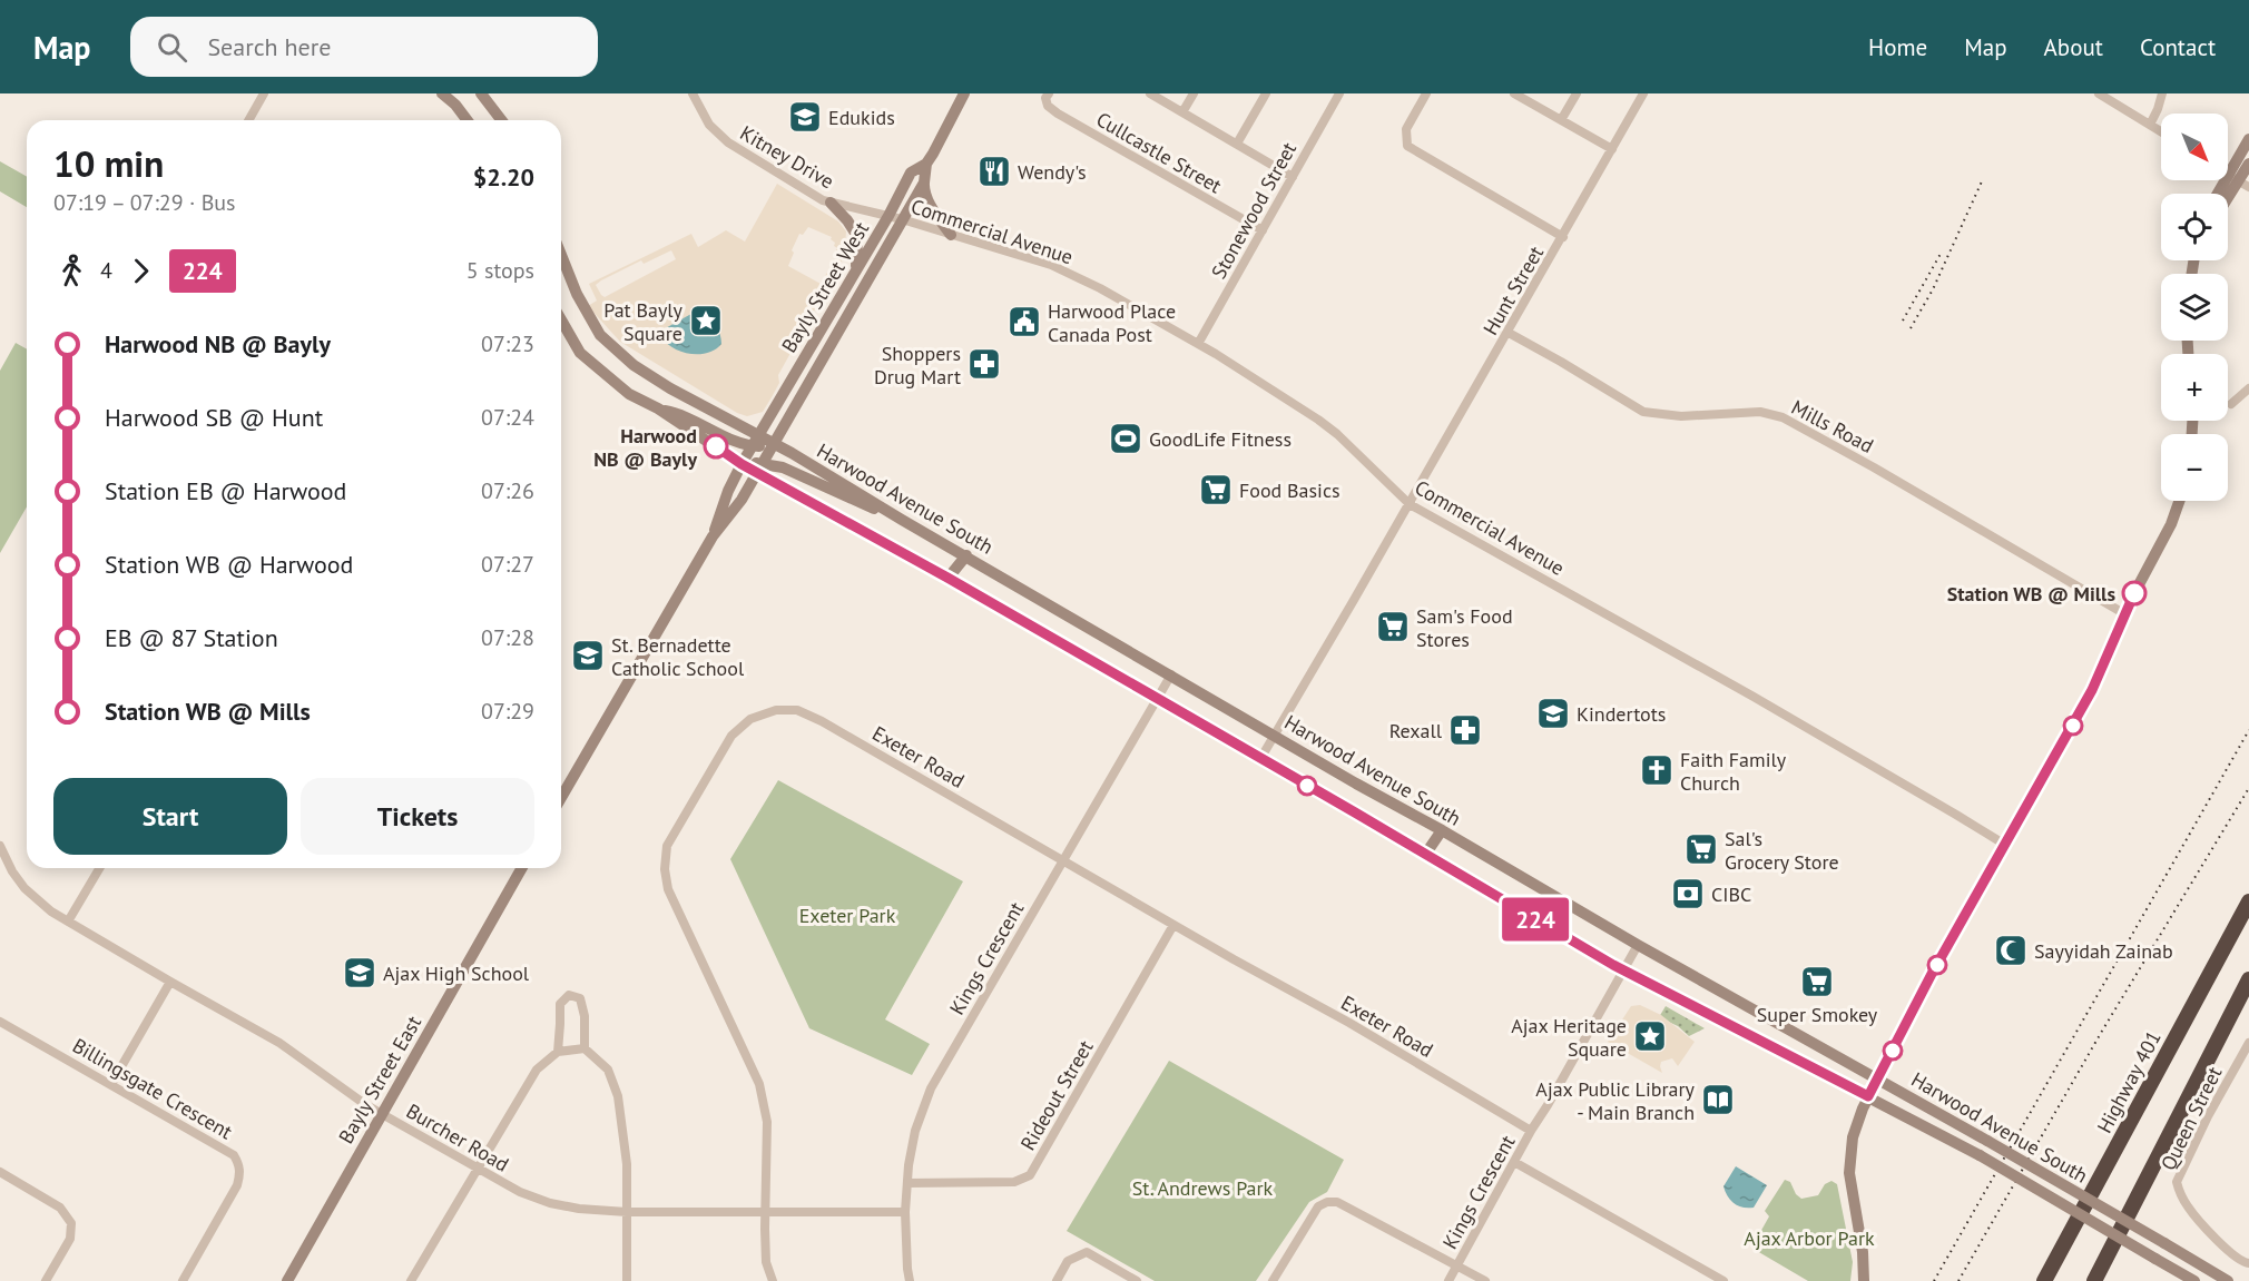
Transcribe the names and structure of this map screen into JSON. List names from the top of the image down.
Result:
{
  "streets": {
    "highway": ["Highway 401"],
    "main road": ["Bayly Street West", "Harwood Avenue South", "Bayly Street East"],
    "street": [
      "Cullcastle Street",
      "Kitney Drive",
      "Stonewood Street",
      "Commercial Avenue",
      "Hunt Street",
      "Mills Road",
      "Exeter Road",
      "Kings Crescent",
      "Billingsgate Crescent",
      "Rideout Street",
      "Queen Street",
      "Burcher Road"
    ]
  },
  "crossings": [
    ["Cullcastle Street", "Stonewood Street"],
    ["Kitney Drive", "Commercial Avenue"],
    ["Kitney Drive", "Bayly Street West"],
    ["Stonewood Street", "Commercial Avenue"],
    ["Commercial Avenue", "Bayly Street West"],
    ["Commercial Avenue", "Hunt Street"],
    ["Bayly Street West", "Harwood Avenue South"],
    ["Hunt Street", "Mills Road"],
    ["Hunt Street", "Harwood Avenue South"],
    ["Harwood Avenue South", "Kings Crescent"],
    ["Exeter Road", "Kings Crescent"],
    ["Exeter Road", "Rideout Street"],
    ["Exeter Road", "Burcher Road"],
    ["Kings Crescent", "Rideout Street"],
    ["Kings Crescent", "Burcher Road"],
    ["Bayly Street East", "Burcher Road"]
  ],
  "parks": ["Exeter Park", "St. Andrews Park", "Ajax Arbor Park"],
  "places": {
    "school or university": [
      "Edukids",
      "St. Bernadette Catholic School",
      "Kindertots",
      "Ajax High School"
    ],
    "restaurant": ["Wendy's"],
    "place": ["Pat Bayly Square", "Ajax Heritage Square"],
    "public building": ["Harwood Place Canada Post"],
    "pharmacy": ["Shoppers Drug Mart", "Rexall"],
    "sports": ["GoodLife Fitness"],
    "other": ["Harwood NB @ Bayly", "Station WB @ Mills"],
    "supermarket": [
      "Food Basics",
      "Sam's Food Stores",
      "Sal's Grocery Store",
      "Super Smokey"
    ],
    "church": ["Faith Family Church"],
    "bank": ["CIBC"],
    "mosque": ["Sayyidah Zainab"],
    "library": ["Ajax Public Library - Main Branch"]
  },
  "lines": ["bus line 224"],
  "north": "bottom right",
  "page": {
    "header": "Map",
    "search": "Search here",
    "nav": [
      "Home",
      "Map",
      "About",
      "Contact"
    ],
    "on_map": "224",
    "map_buttons": ["+", "−"],
    "heading": ["10 min", "07:19 – 07:29 · Bus", "$2.20"],
    "legs": ["4", "224", "5 stops"],
    "list": [
      {
        "name": "Harwood NB @ Bayly",
        "value": "07:23"
      },
      {
        "name": "Harwood SB @ Hunt",
        "value": "07:24"
      },
      {
        "name": "Station EB @ Harwood",
        "value": "07:26"
      },
      {
        "name": "Station WB @ Harwood",
        "value": "07:27"
      },
      {
        "name": "EB @ 87 Station",
        "value": "07:28"
      },
      {
        "name": "Station WB @ Mills",
        "value": "07:29"
      }
    ],
    "buttons": ["Start", "Tickets"]
  }
}
